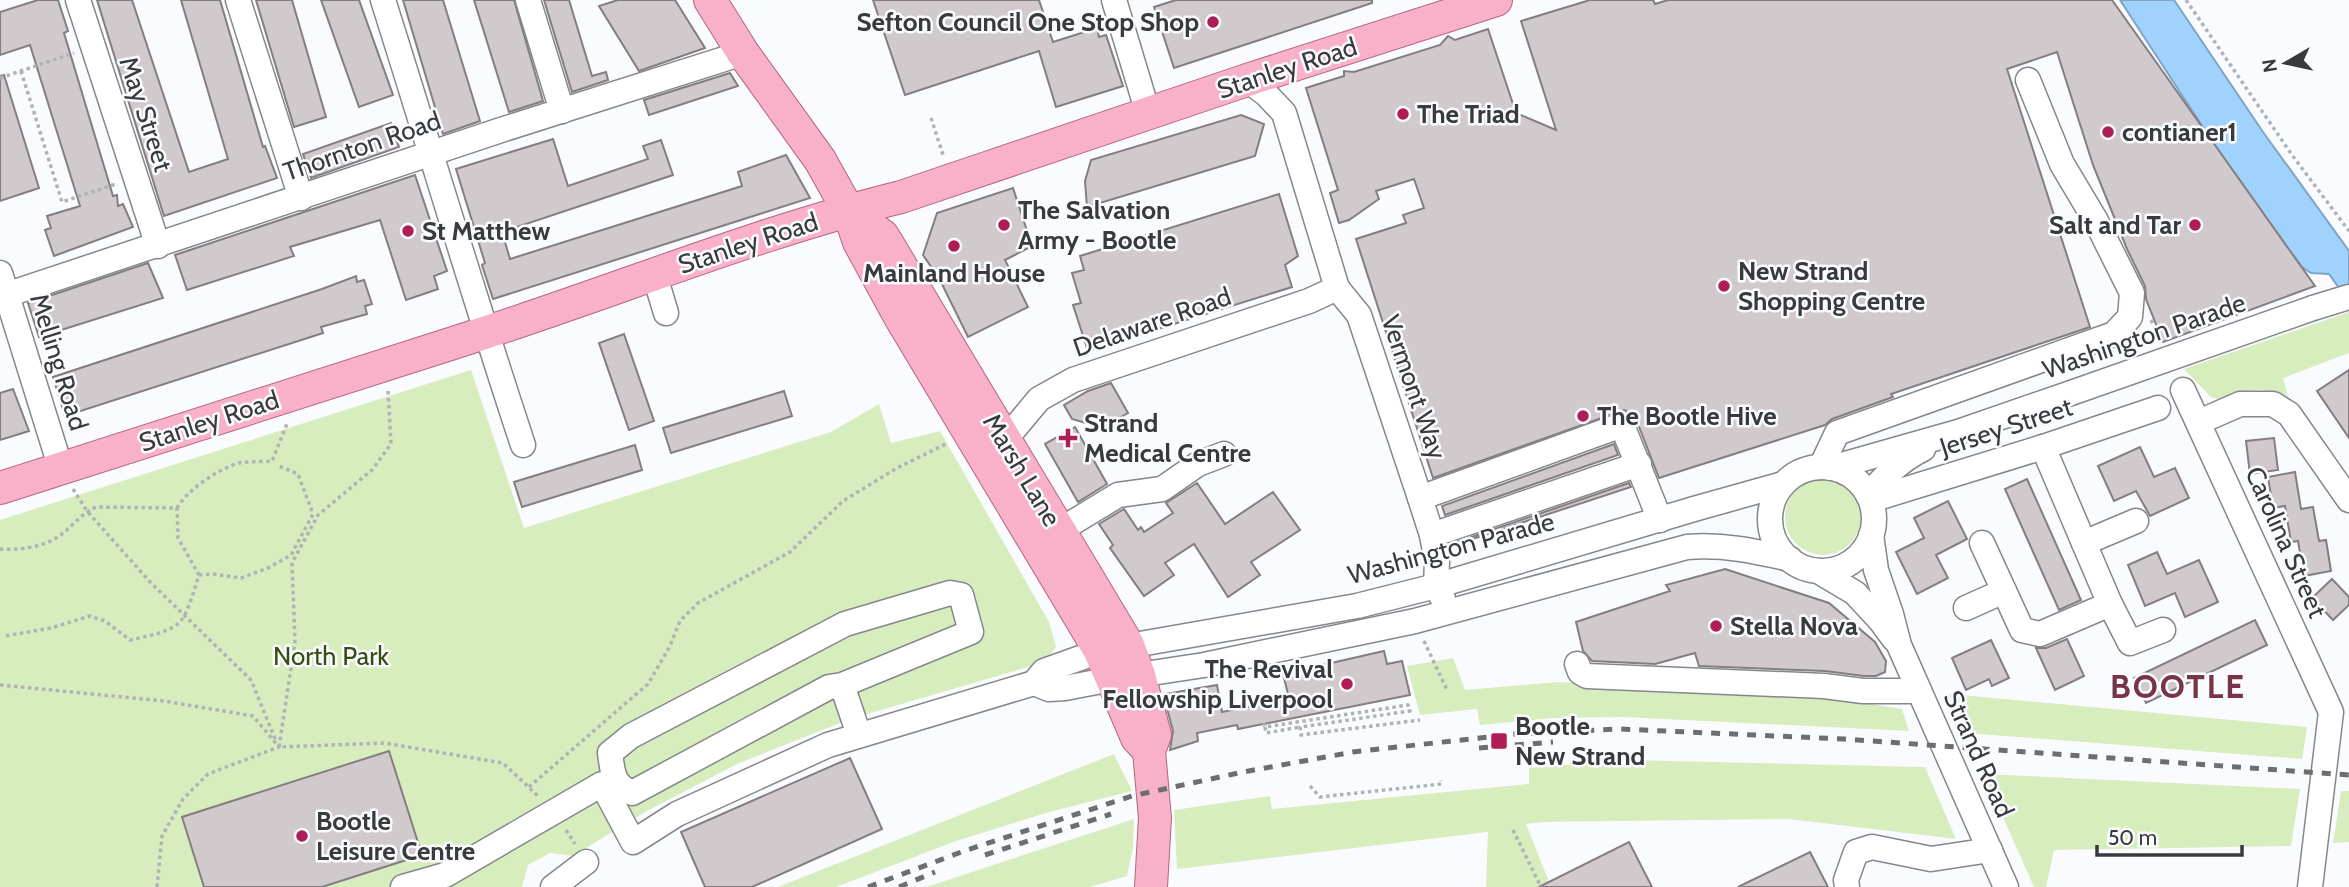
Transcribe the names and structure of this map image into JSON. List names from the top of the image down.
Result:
{
  "streets": {
    "main road": ["Stanley Road", "Marsh Lane"],
    "street": [
      "May Street",
      "Thornton Road",
      "Delaware Road",
      "Washington Parade",
      "Melling Road",
      "Vermont Way",
      "Jersey Street",
      "Carolina Street",
      "Strand Road"
    ]
  },
  "crossings": [
    ["Stanley Road", "Melling Road"],
    ["Stanley Road", "Vermont Way"],
    ["Stanley Road", "Marsh Lane"],
    ["May Street", "Thornton Road"],
    ["Thornton Road", "Melling Road"],
    ["Thornton Road", "Marsh Lane"],
    ["Delaware Road", "Vermont Way"],
    ["Delaware Road", "Marsh Lane"],
    ["Washington Parade", "Vermont Way"],
    ["Washington Parade", "Jersey Street"],
    ["Washington Parade", "Marsh Lane"],
    ["Washington Parade", "Strand Road"],
    ["Jersey Street", "Strand Road"]
  ],
  "districts": ["BOOTLE"],
  "parks": ["North Park"],
  "places": {
    "other": [
      "Sefton Council One Stop Shop",
      "The Triad",
      "contianer1",
      "The Salvation Army - Bootle",
      "Salt and Tar",
      "St Matthew",
      "Mainland House",
      "New Strand Shopping Centre",
      "The Bootle Hive",
      "Stella Nova",
      "The Revival Fellowship Liverpool",
      "Bootle Leisure Centre"
    ],
    "health": ["Strand Medical Centre"],
    "transit": ["Bootle New Strand"]
  },
  "scale_bar": "50 m",
  "north": "left"
}
